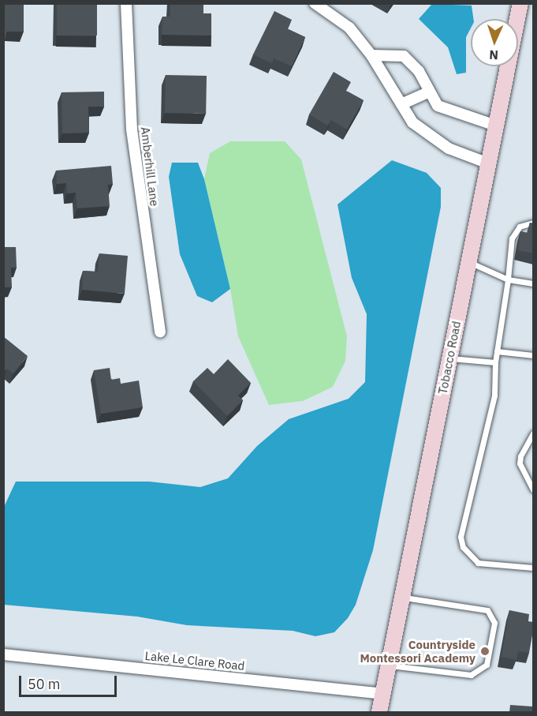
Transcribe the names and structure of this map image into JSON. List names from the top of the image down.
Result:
{
  "streets": {
    "street": ["Amberhill Lane", "Tobacco Road", "Lake Le Clare Road"]
  },
  "crossings": [
    ["Tobacco Road", "Lake Le Clare Road"]
  ],
  "places": ["Countryside Montessori Academy"],
  "scale_bar": "50 m",
  "north": "bottom"
}
